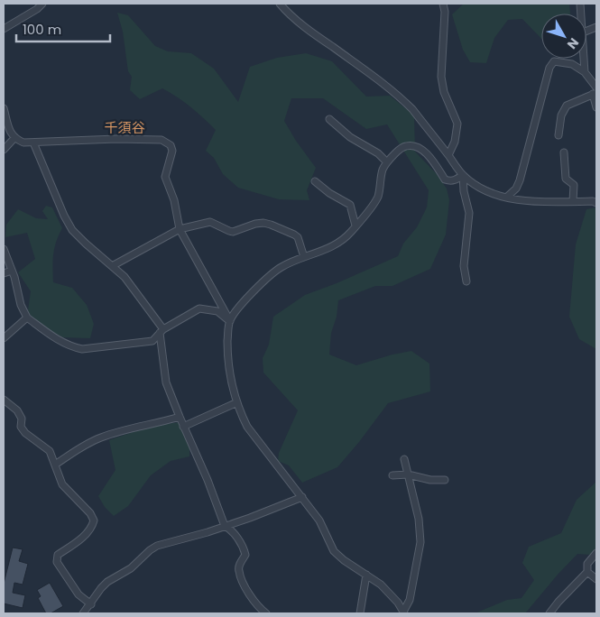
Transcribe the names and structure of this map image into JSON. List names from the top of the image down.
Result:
{
  "districts": ["千須谷"],
  "scale_bar": "100 m",
  "north": "bottom right"
}
